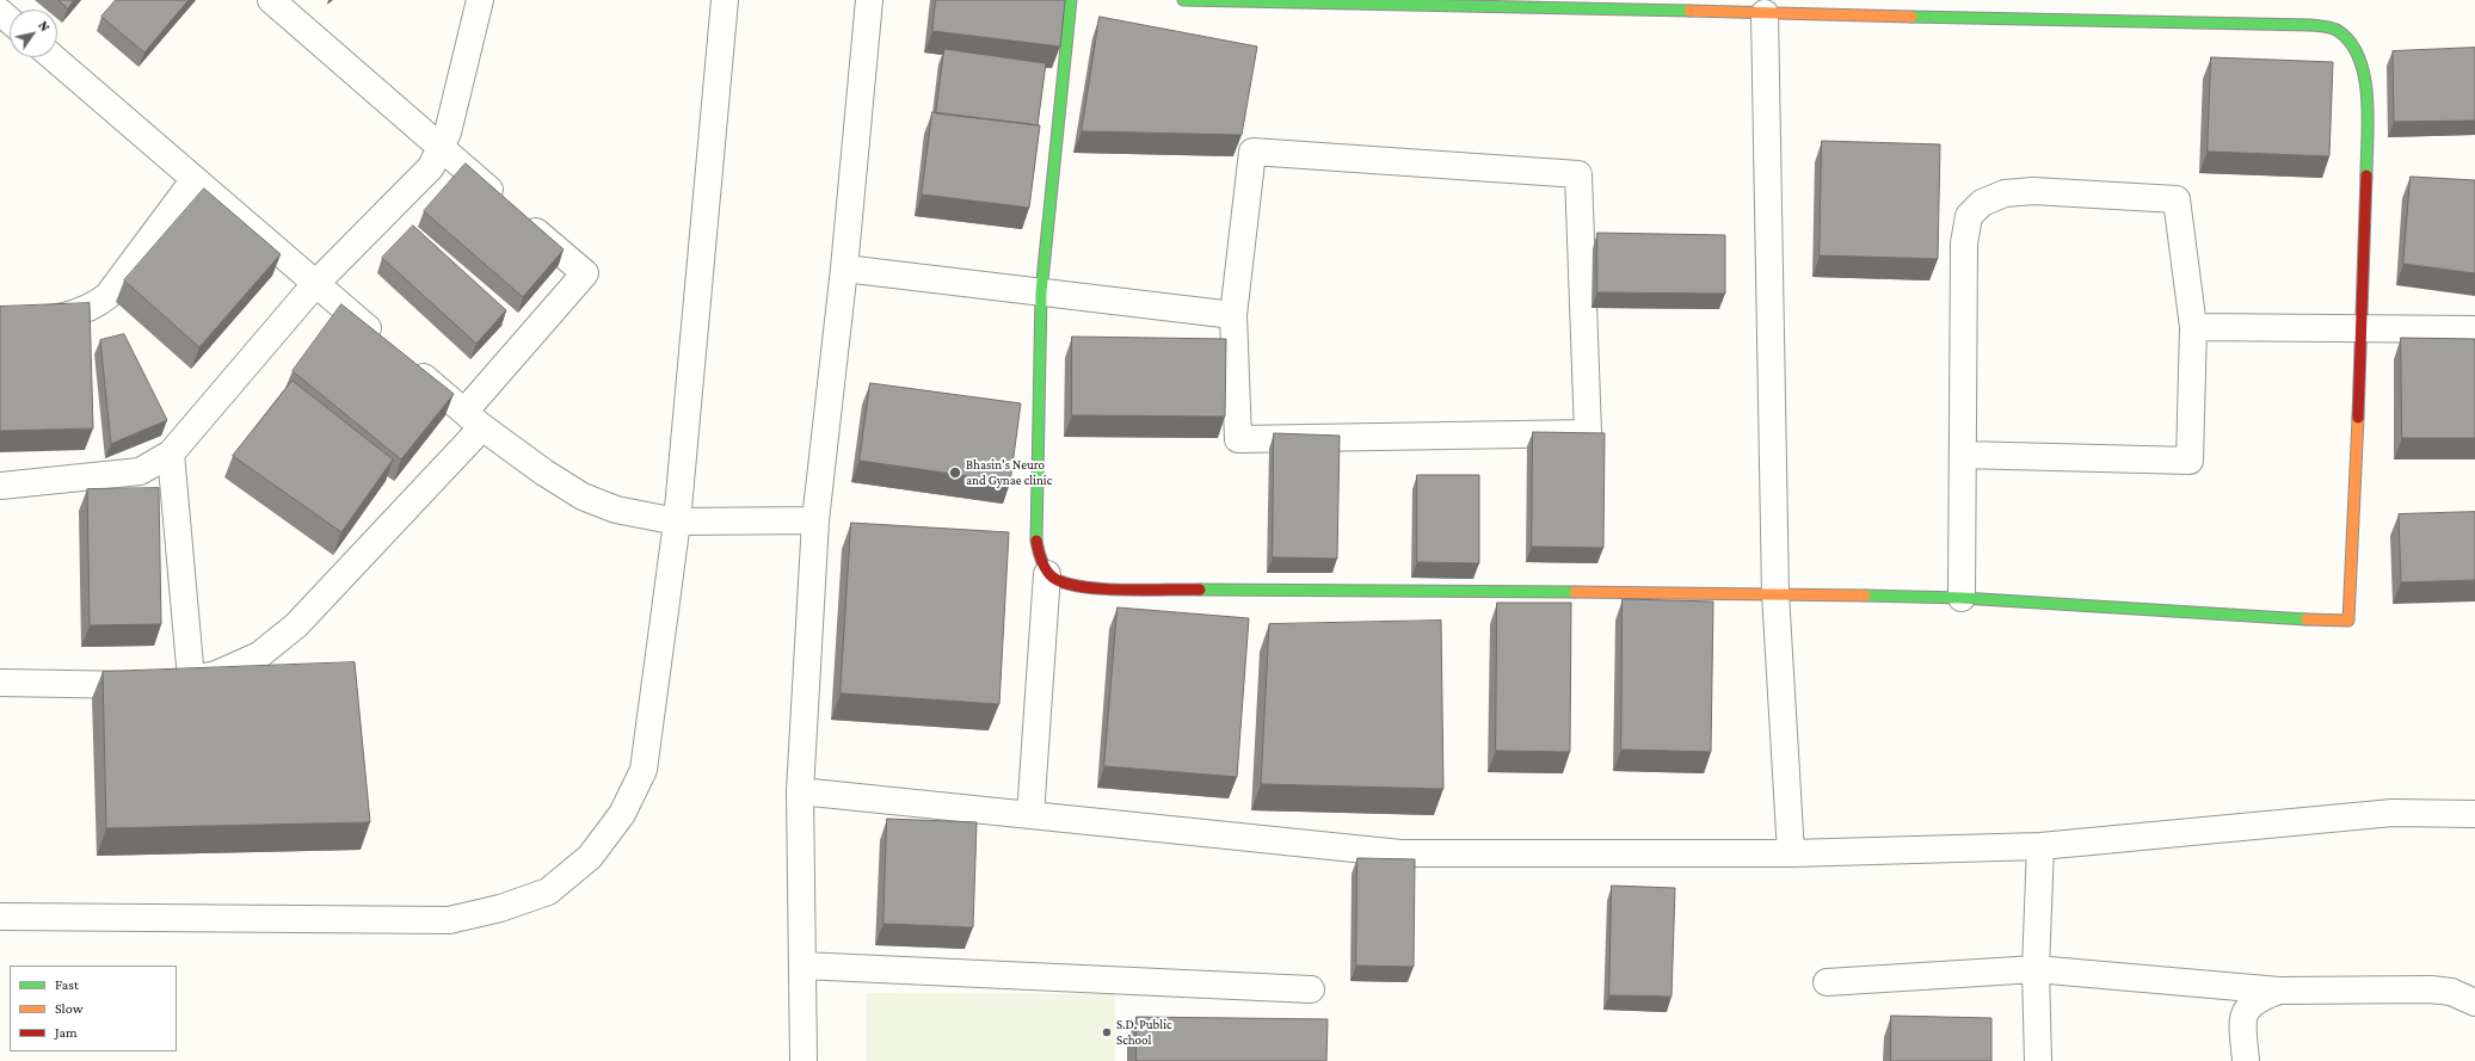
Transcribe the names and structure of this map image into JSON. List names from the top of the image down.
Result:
{
  "places": ["Bhasin's Neuro and Gynae clinic", "S.D. Public School"],
  "legend": ["Fast", "Slow", "Jam"],
  "north": "top right"
}
